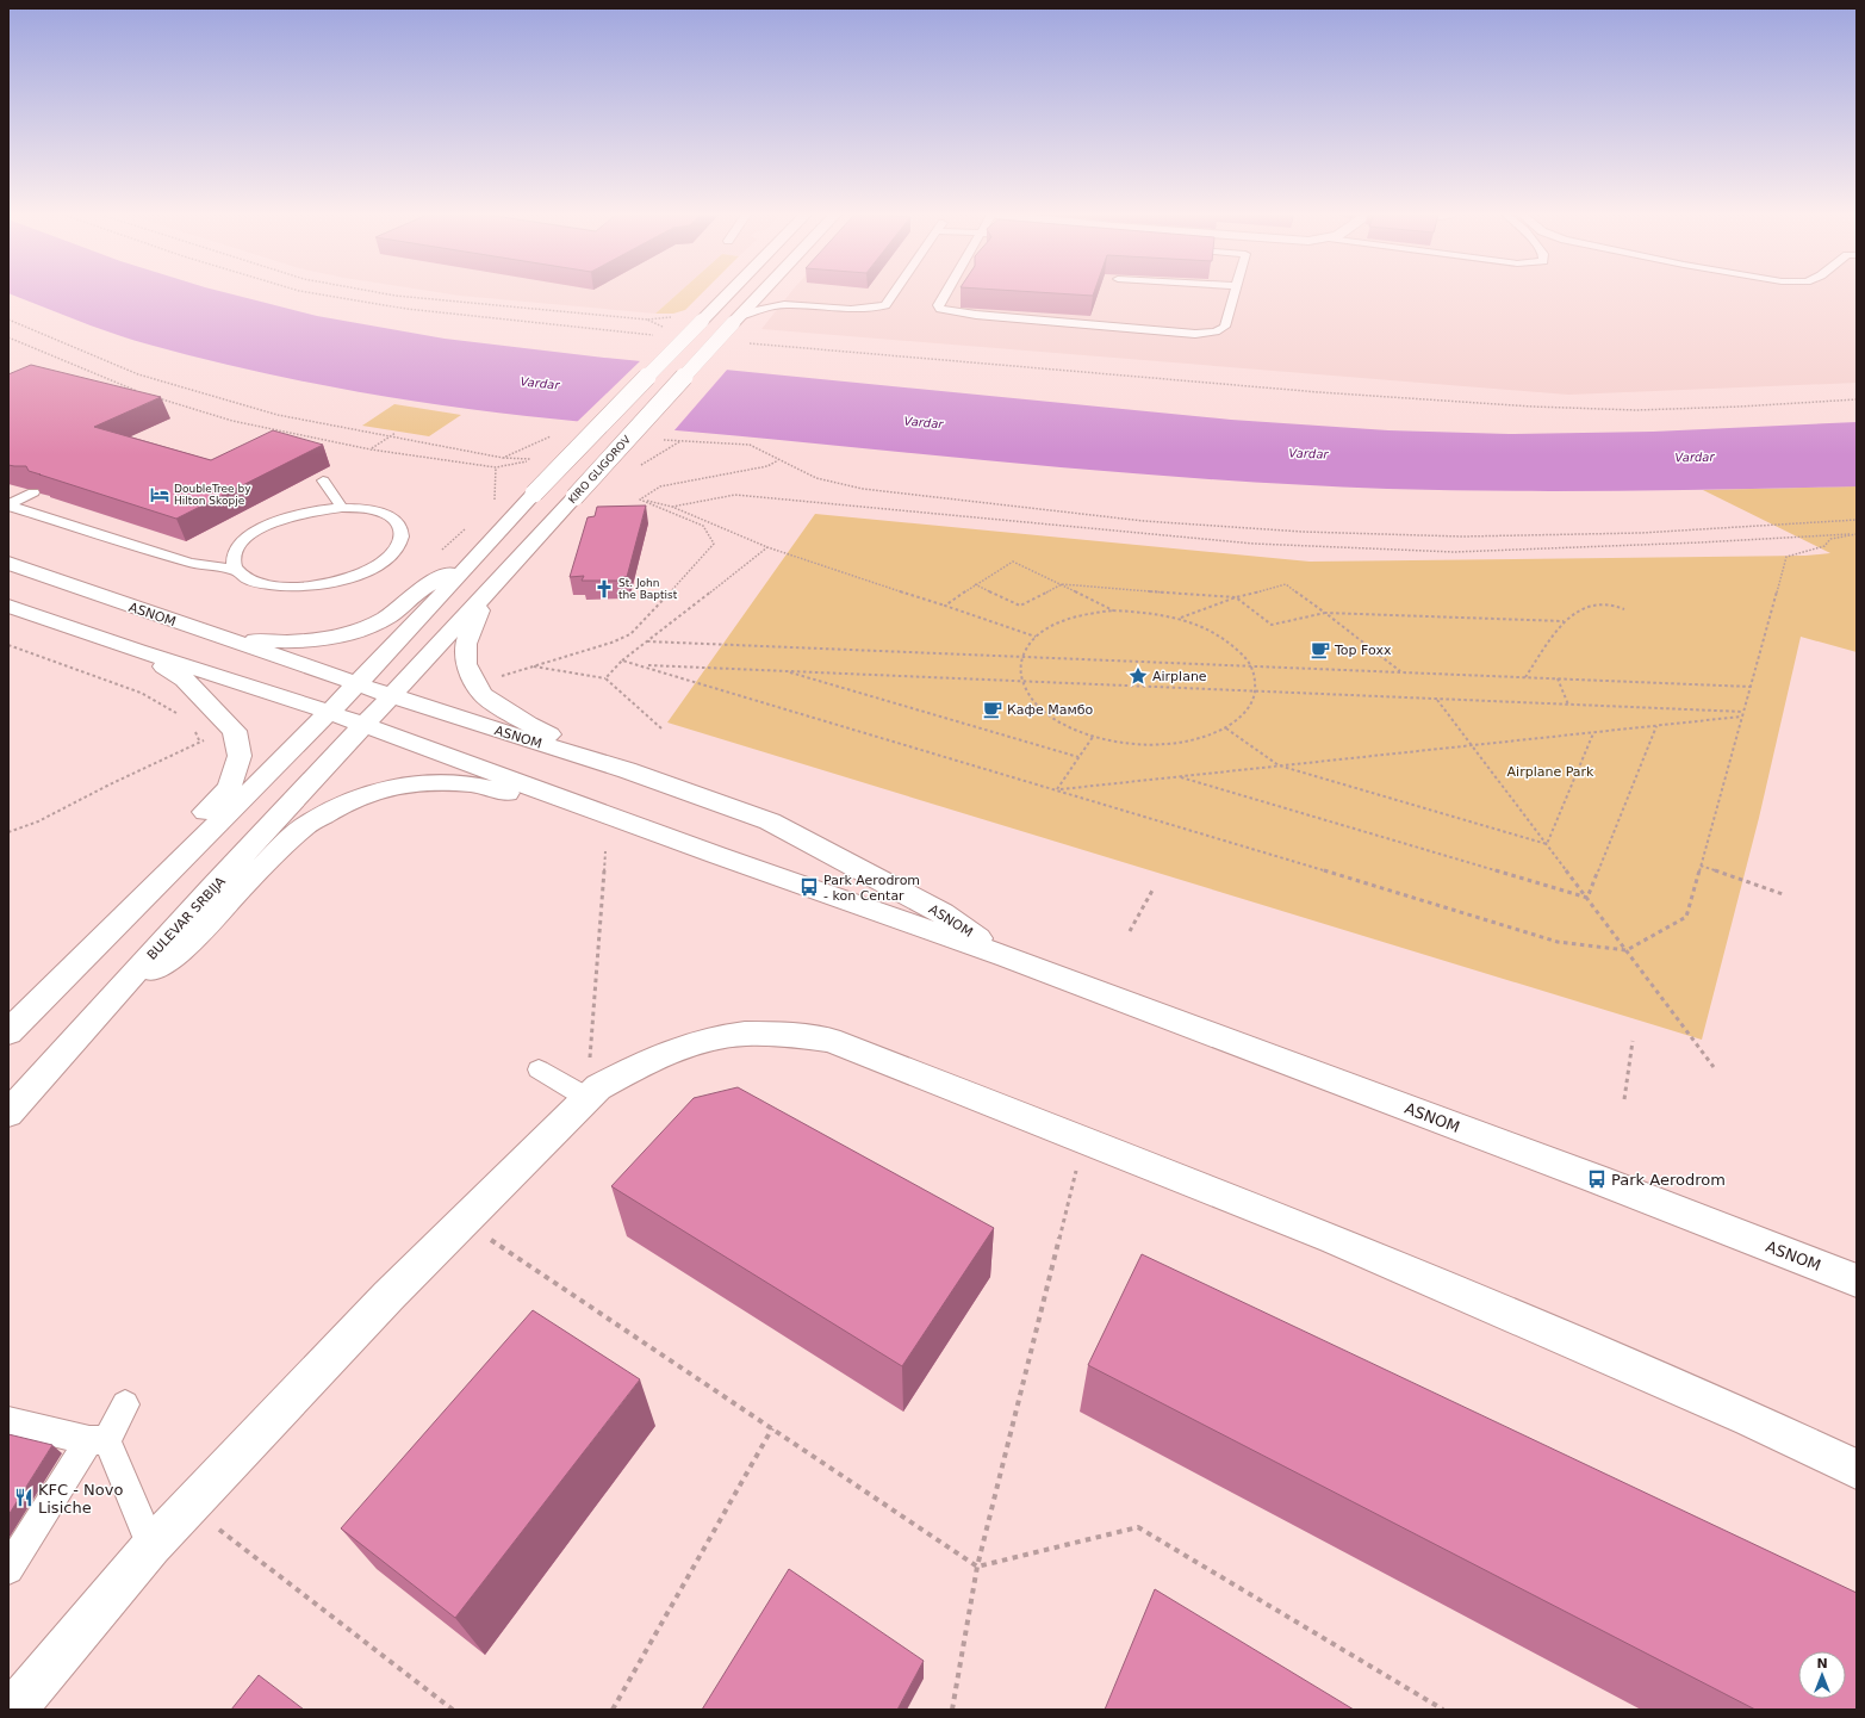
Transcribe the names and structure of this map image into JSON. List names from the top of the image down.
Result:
{
  "streets": {
    "street": ["KIRO GLIGOROV", "ASNOM", "BULEVAR SRBIJA"]
  },
  "crossings": [
    ["KIRO GLIGOROV", "ASNOM"],
    ["KIRO GLIGOROV", "BULEVAR SRBIJA"],
    ["ASNOM", "BULEVAR SRBIJA"]
  ],
  "water": ["Vardar"],
  "parks": ["Airplane Park"],
  "places": {
    "hotel": ["DoubleTree by Hilton Skopje"],
    "church": ["St. John the Baptist"],
    "cafe": ["Top Foxx", "Кафе Мамбо"],
    "place": ["Airplane"],
    "bus stop": ["Park Aerodrom - kon Centar", "Park Aerodrom"],
    "restaurant": ["KFC - Novo Lisiche"]
  },
  "north": "top"
}
